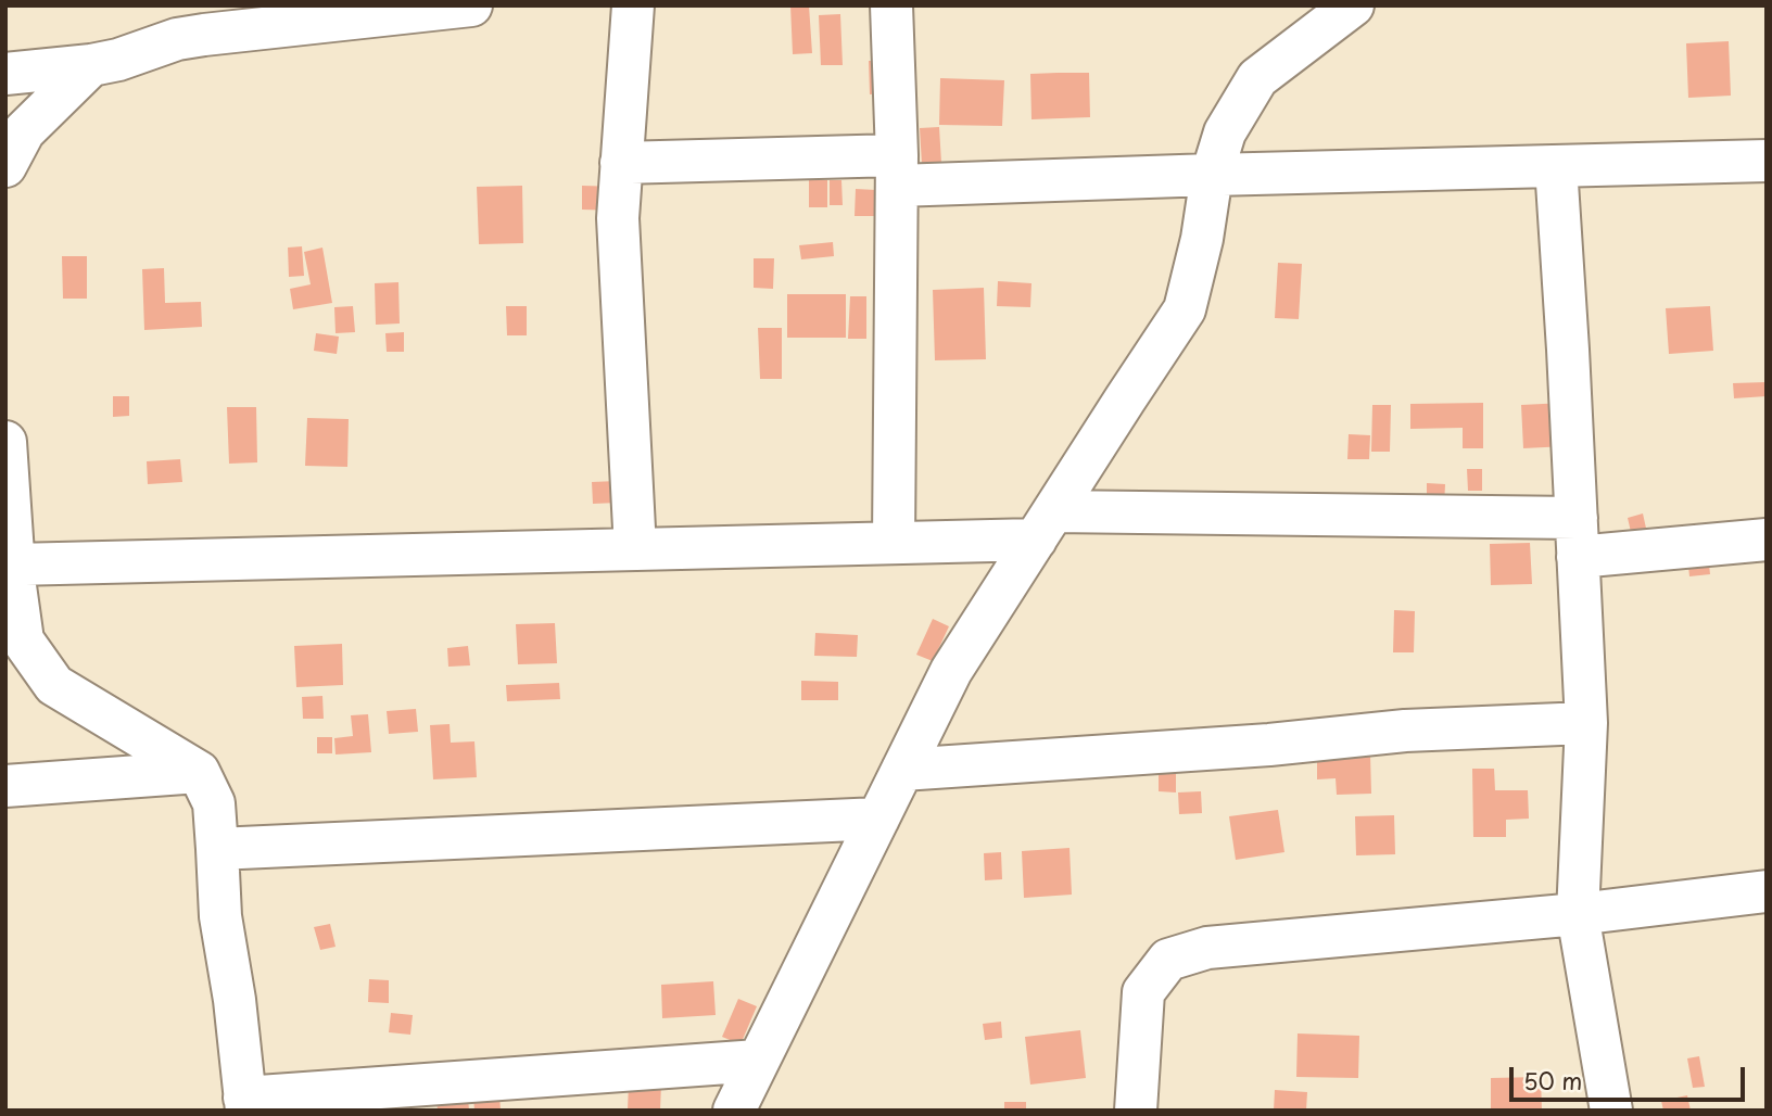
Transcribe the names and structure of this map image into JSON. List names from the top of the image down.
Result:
{
  "scale_bar": "50 m"
}
